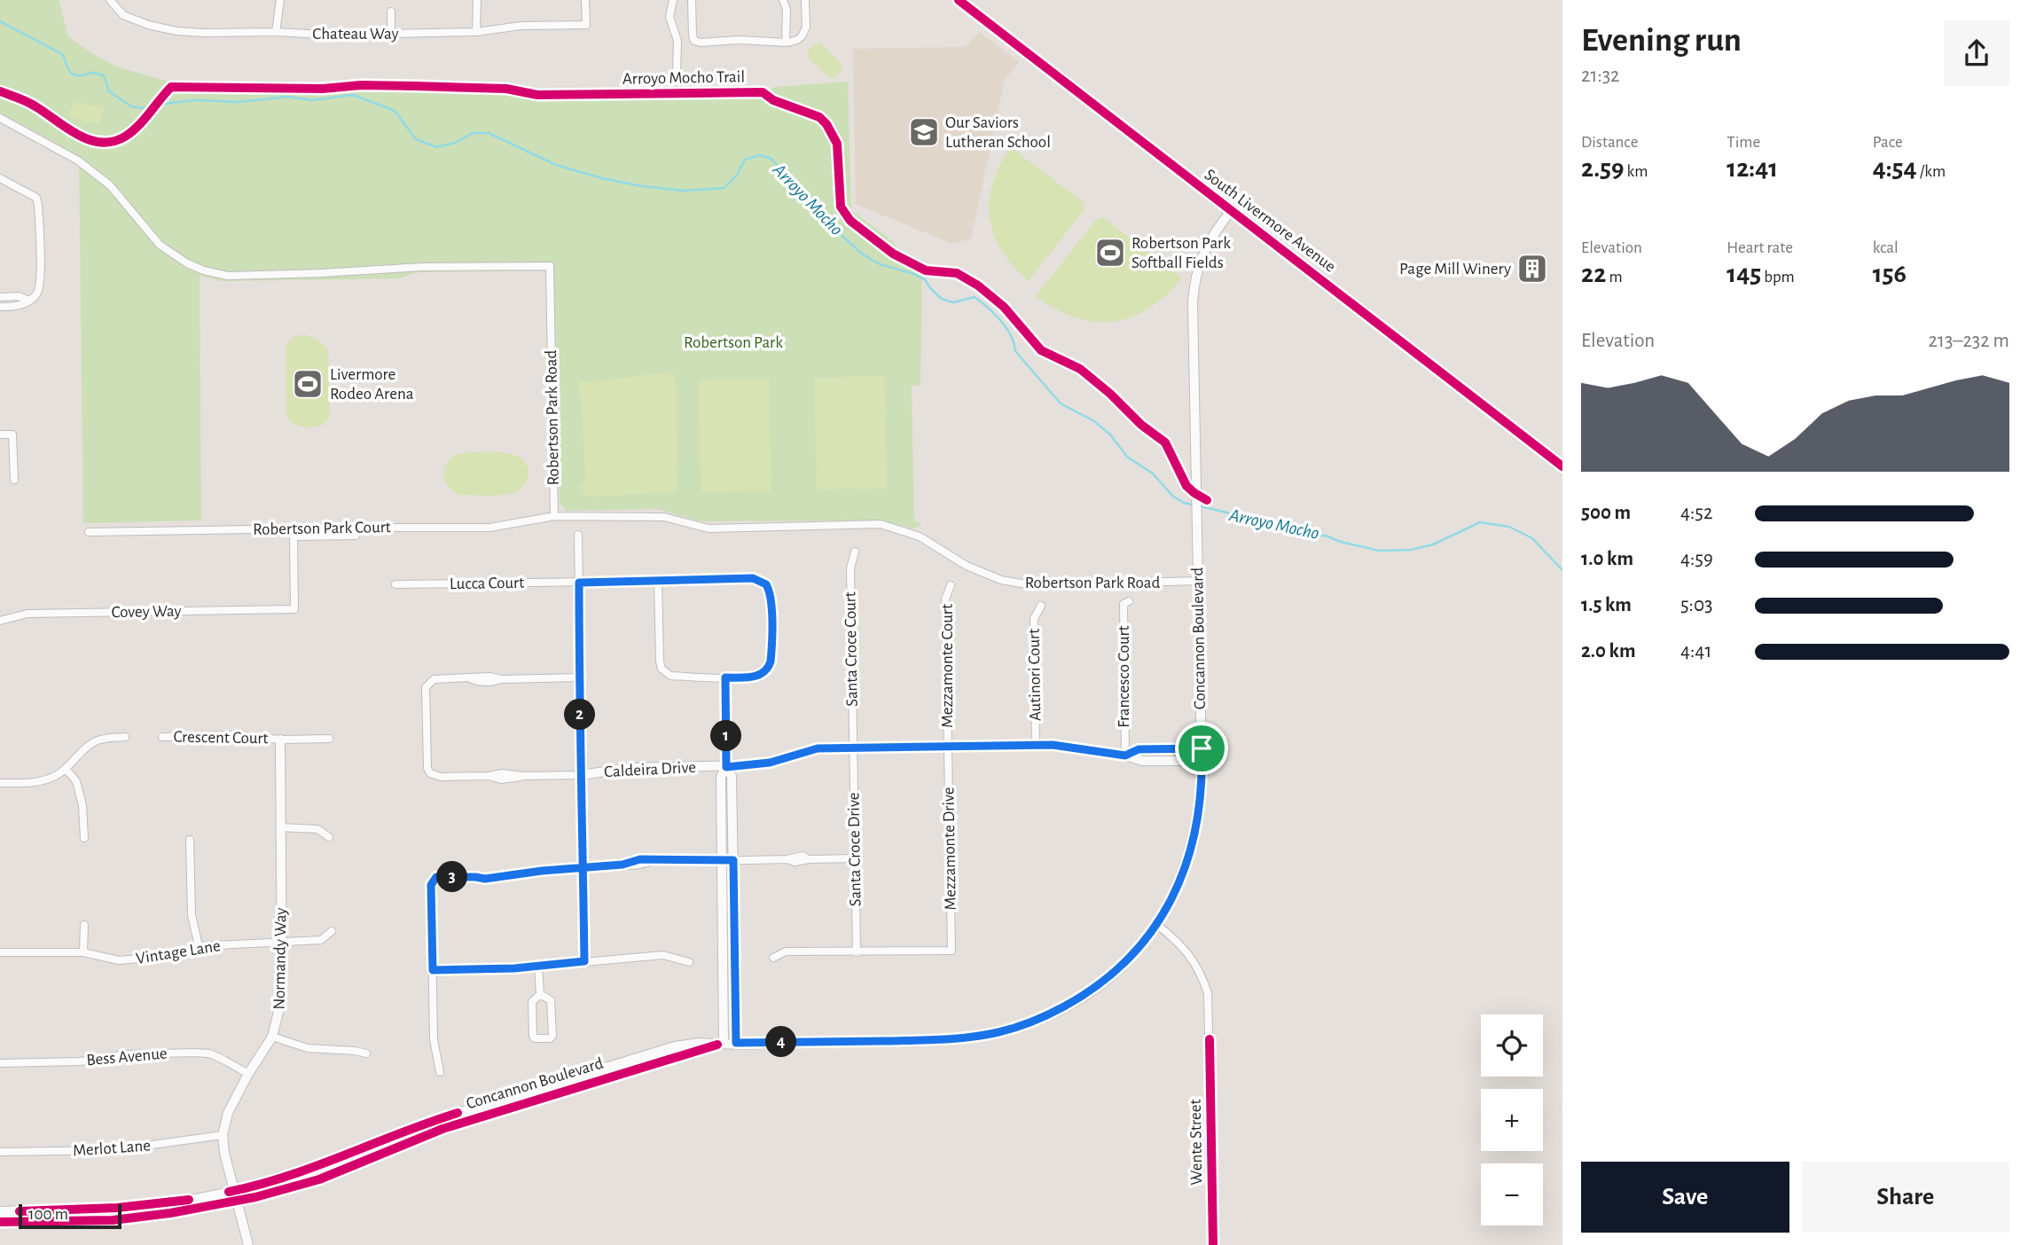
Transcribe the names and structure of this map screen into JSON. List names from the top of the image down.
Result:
{
  "streets": {
    "main road": [
      "South Livermore Avenue",
      "Concannon Boulevard",
      "Caldeira Drive",
      "Normandy Way"
    ],
    "street": [
      "Chateau Way",
      "Robertson Park Road",
      "Robertson Park Court",
      "Lucca Court",
      "Covey Way",
      "Santa Croce Court",
      "Mezzamonte Court",
      "Autinori Court",
      "Francesco Court",
      "Crescent Court",
      "Mezzamonte Drive",
      "Santa Croce Drive",
      "Vintage Lane",
      "Bess Avenue",
      "Wente Street",
      "Merlot Lane"
    ],
    "cycle path": ["Arroyo Mocho Trail"]
  },
  "crossings": [
    ["South Livermore Avenue", "Concannon Boulevard"],
    ["Robertson Park Road", "Robertson Park Court"],
    ["Robertson Park Road", "Concannon Boulevard"],
    ["Concannon Boulevard", "Caldeira Drive"],
    ["Concannon Boulevard", "Normandy Way"],
    ["Concannon Boulevard", "Wente Street"],
    ["Santa Croce Court", "Caldeira Drive"],
    ["Santa Croce Court", "Santa Croce Drive"],
    ["Mezzamonte Court", "Caldeira Drive"],
    ["Mezzamonte Court", "Mezzamonte Drive"],
    ["Autinori Court", "Caldeira Drive"],
    ["Francesco Court", "Caldeira Drive"],
    ["Crescent Court", "Normandy Way"],
    ["Caldeira Drive", "Mezzamonte Drive"],
    ["Caldeira Drive", "Santa Croce Drive"],
    ["Mezzamonte Drive", "Santa Croce Drive"],
    ["Vintage Lane", "Normandy Way"],
    ["Normandy Way", "Bess Avenue"],
    ["Normandy Way", "Merlot Lane"]
  ],
  "water": ["Arroyo Mocho"],
  "parks": ["Robertson Park"],
  "places": {
    "school or university": ["Our Saviors Lutheran School"],
    "sports": ["Robertson Park Softball Fields", "Livermore Rodeo Arena"],
    "building": ["Page Mill Winery"]
  },
  "scale_bar": "100 m",
  "page": {
    "heading": ["Evening run", "21:32"],
    "stats": [
      ["Distance", "2.59 km"],
      ["Time", "12:41"],
      ["Pace", "4:54 /km"],
      ["Elevation", "22 m"],
      ["Heart rate", "145 bpm"],
      ["kcal", "156"]
    ],
    "chart": ["Elevation", "213–232 m"],
    "list": [
      {
        "name": "500 m",
        "note": "4:52"
      },
      {
        "name": "1.0 km",
        "note": "4:59"
      },
      {
        "name": "1.5 km",
        "note": "5:03"
      },
      {
        "name": "2.0 km",
        "note": "4:41"
      }
    ],
    "pins": [
      "2",
      "1",
      "3",
      "4"
    ],
    "map_buttons": ["+", "−"],
    "buttons": ["Save", "Share"],
    "scale": "100 m"
  }
}
